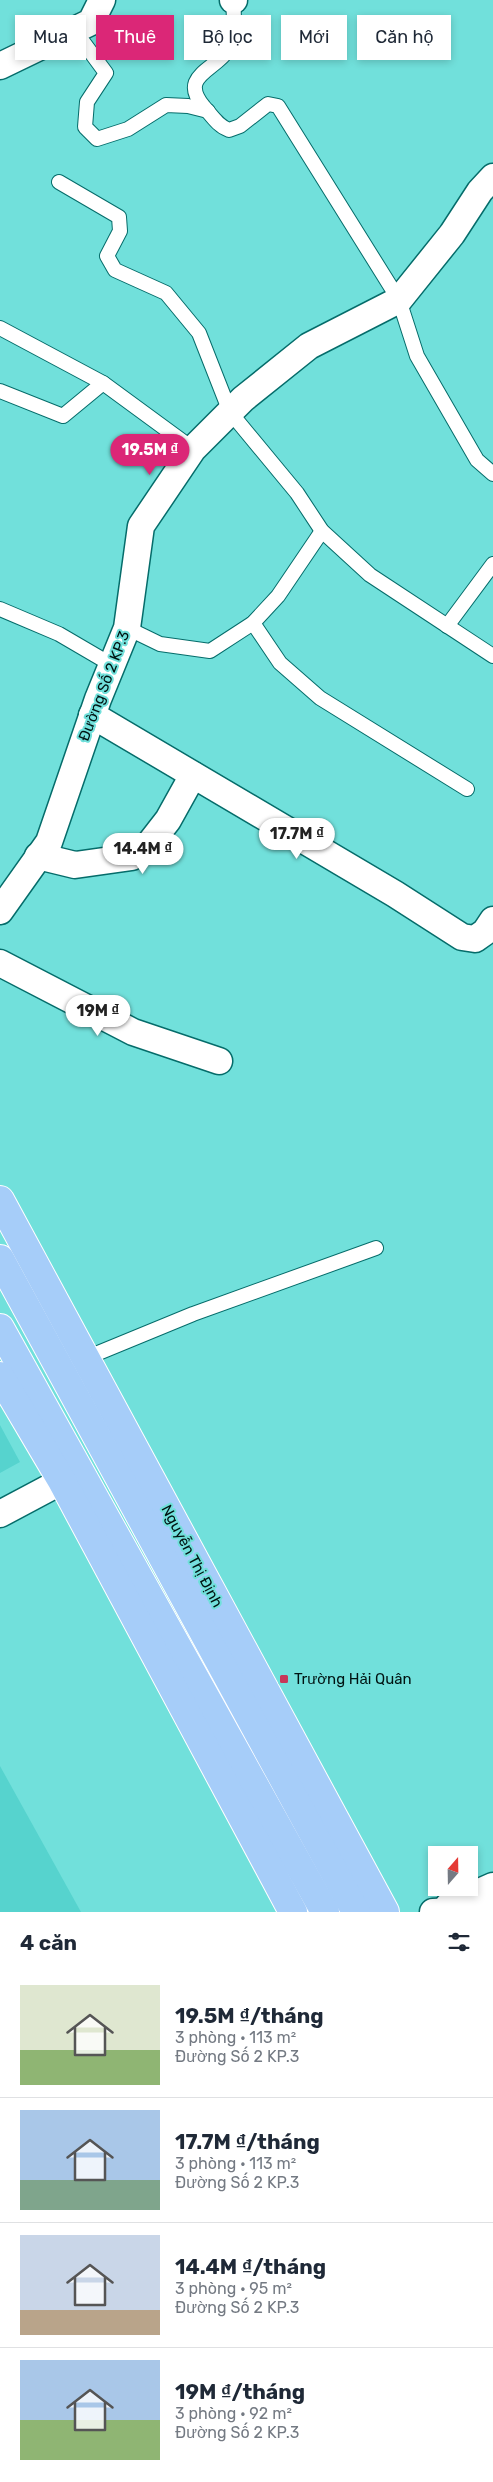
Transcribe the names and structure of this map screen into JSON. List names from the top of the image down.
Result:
{
  "streets": {
    "main road": ["Nguyễn Thị Định"],
    "street": ["Đường Số 2 KP.3"]
  },
  "places": {
    "transit": ["Trường Hải Quân"]
  },
  "north": "top",
  "page": {
    "chip": [
      "Mua",
      "Thuê",
      "Bộ lọc",
      "Mới",
      "Căn hộ"
    ],
    "price": [
      "19.5M ₫",
      "17.7M ₫",
      "14.4M ₫",
      "19M ₫"
    ],
    "heading": "4 căn",
    "list": [
      {
        "name": "19.5M ₫/tháng",
        "note": "3 phòng · 113 m² · Đường Số 2 KP.3"
      },
      {
        "name": "17.7M ₫/tháng",
        "note": "3 phòng · 113 m² · Đường Số 2 KP.3"
      },
      {
        "name": "14.4M ₫/tháng",
        "note": "3 phòng · 95 m² · Đường Số 2 KP.3"
      },
      {
        "name": "19M ₫/tháng",
        "note": "3 phòng · 92 m² · Đường Số 2 KP.3"
      }
    ]
  }
}
